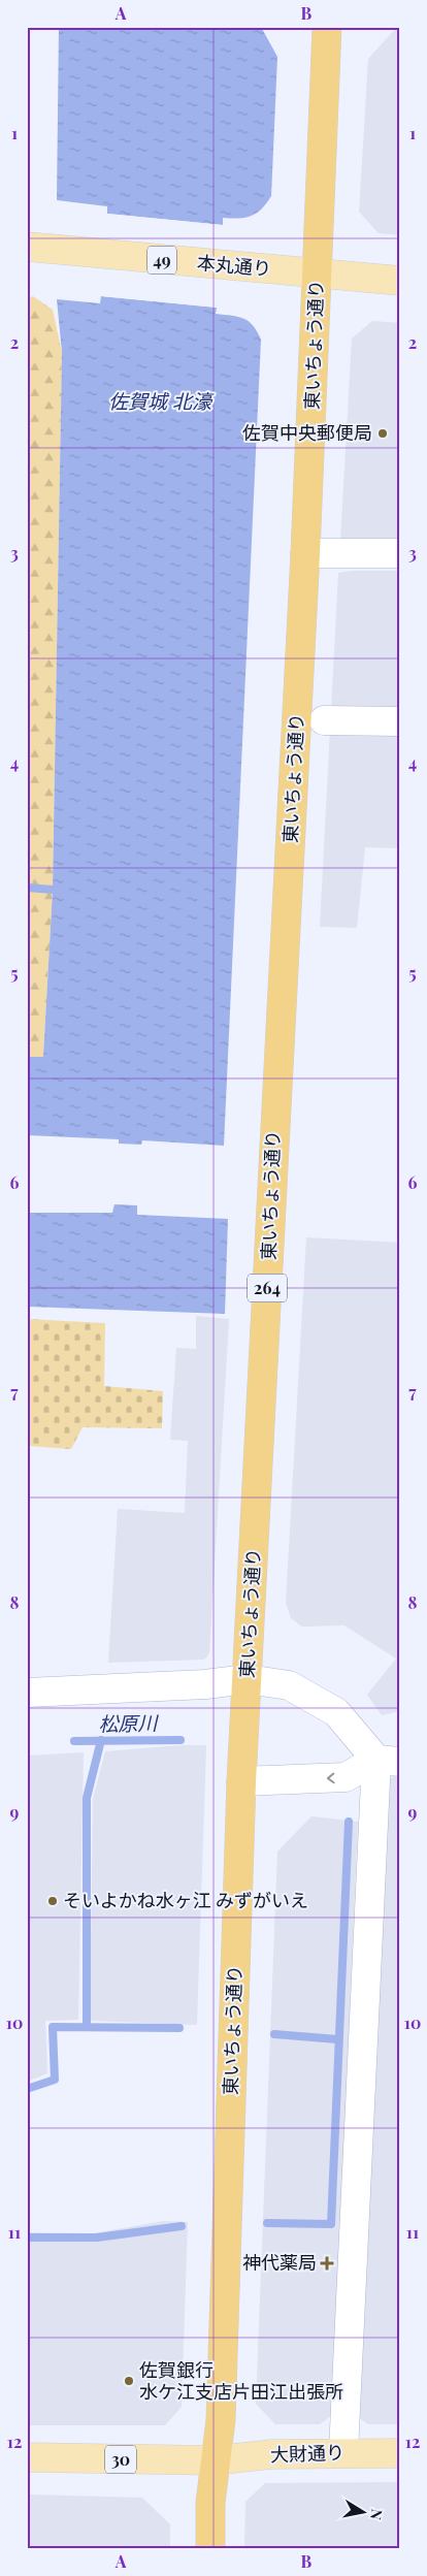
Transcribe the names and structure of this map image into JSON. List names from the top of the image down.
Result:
{
  "streets": {
    "highway": ["東いちょう通り", "264"],
    "main road": [
      "49",
      "本丸通り",
      "大財通り",
      "30"
    ]
  },
  "crossings": [
    ["本丸通り", "東いちょう通り"],
    ["東いちょう通り", "大財通り"],
    ["東いちょう通り", "30"],
    ["大財通り", "30"]
  ],
  "water": ["佐賀城 北濠", "松原川"],
  "places": {
    "other": ["佐賀中央郵便局", "そいよかね水ヶ江 みずがいえ", "佐賀銀行 水ケ江支店片田江出張所"],
    "health": ["神代薬局"]
  },
  "north": "right",
  "grid": {
    "columns": ["A", "B"],
    "rows": [
      "1",
      "2",
      "3",
      "4",
      "5",
      "6",
      "7",
      "8",
      "9",
      "10",
      "11",
      "12"
    ]
  }
}
